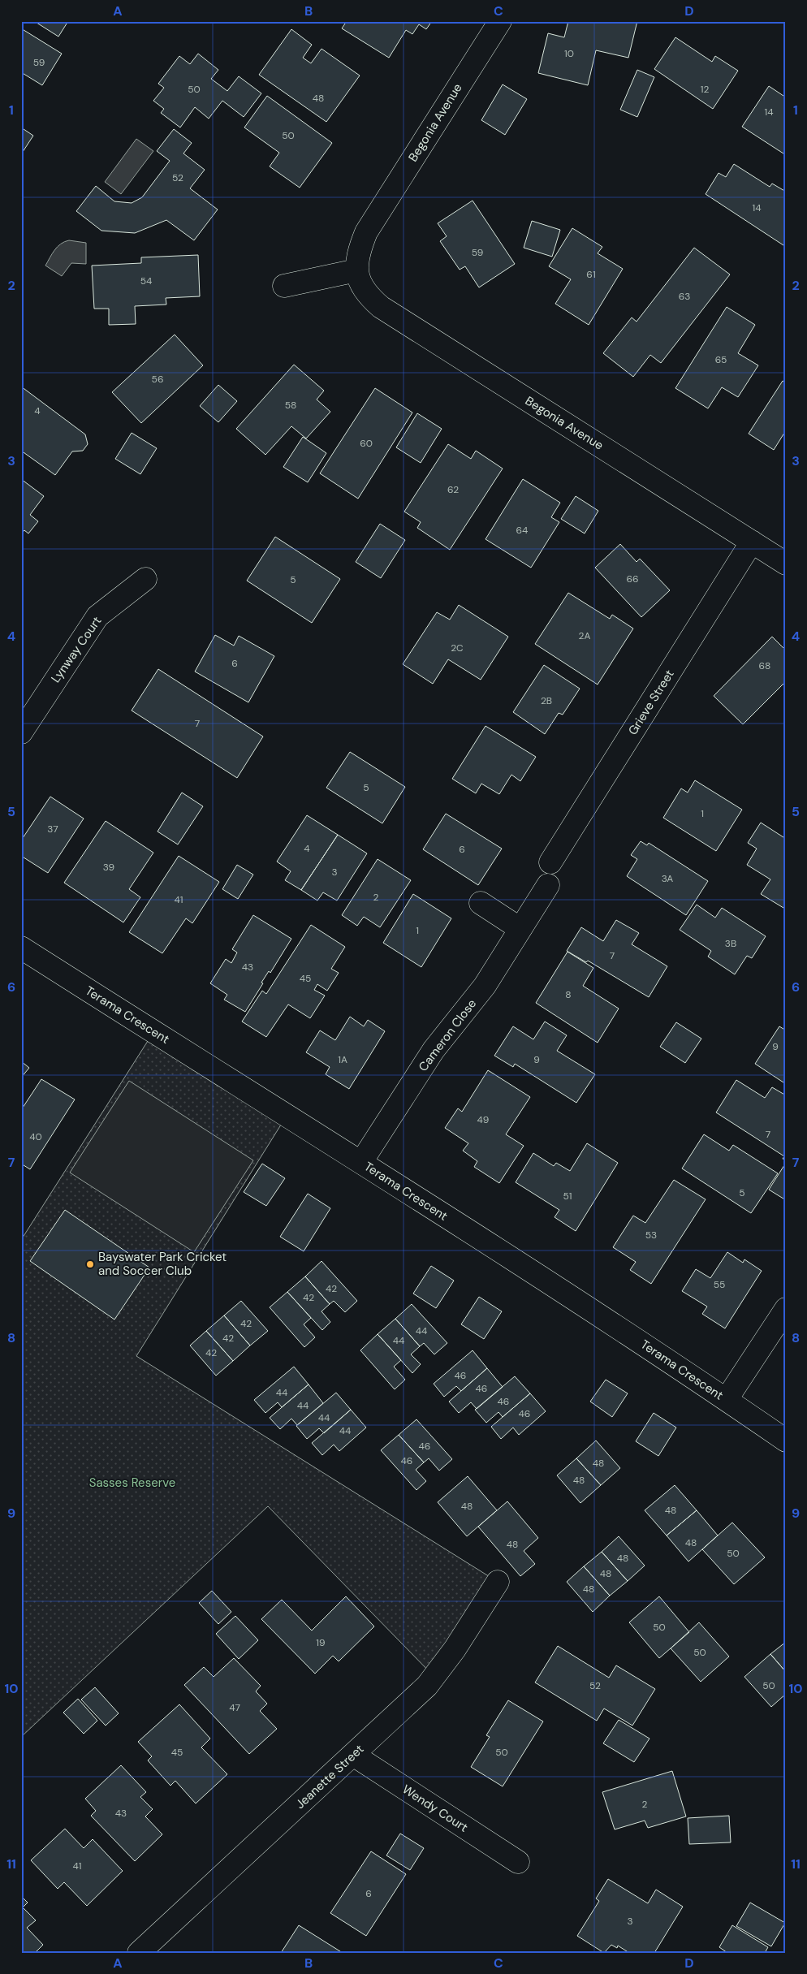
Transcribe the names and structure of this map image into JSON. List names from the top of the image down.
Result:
{
  "streets": {
    "street": [
      "Begonia Avenue",
      "Lynway Court",
      "Grieve Street",
      "Terama Crescent",
      "Cameron Close",
      "Jeanette Street",
      "Wendy Court"
    ]
  },
  "crossings": [
    ["Begonia Avenue", "Grieve Street"],
    ["Terama Crescent", "Cameron Close"],
    ["Jeanette Street", "Wendy Court"]
  ],
  "parks": ["Sasses Reserve"],
  "places": ["Bayswater Park Cricket and Soccer Club"],
  "house_numbers": [
    "10",
    "59",
    "50",
    "12",
    "48",
    "14",
    "50",
    "52",
    "14",
    "59",
    "61",
    "54",
    "63",
    "65",
    "56",
    "58",
    "4",
    "60",
    "62",
    "64",
    "66",
    "5",
    "2A",
    "2C",
    "6",
    "68",
    "2B",
    "7",
    "5",
    "1",
    "37",
    "4",
    "6",
    "39",
    "3",
    "3A",
    "2",
    "41",
    "1",
    "3B",
    "7",
    "43",
    "45",
    "8",
    "9",
    "1A",
    "9",
    "49",
    "7",
    "40",
    "5",
    "51",
    "53",
    "55",
    "42",
    "42",
    "42",
    "44",
    "42",
    "44",
    "42",
    "46",
    "46",
    "44",
    "46",
    "44",
    "46",
    "44",
    "44",
    "46",
    "46",
    "48",
    "48",
    "48",
    "48",
    "48",
    "48",
    "50",
    "48",
    "48",
    "48",
    "50",
    "19",
    "50",
    "52",
    "50",
    "47",
    "45",
    "50",
    "2",
    "43",
    "41",
    "6",
    "3"
  ],
  "grid": {
    "columns": [
      "A",
      "B",
      "C",
      "D"
    ],
    "rows": [
      "1",
      "2",
      "3",
      "4",
      "5",
      "6",
      "7",
      "8",
      "9",
      "10",
      "11"
    ]
  }
}
